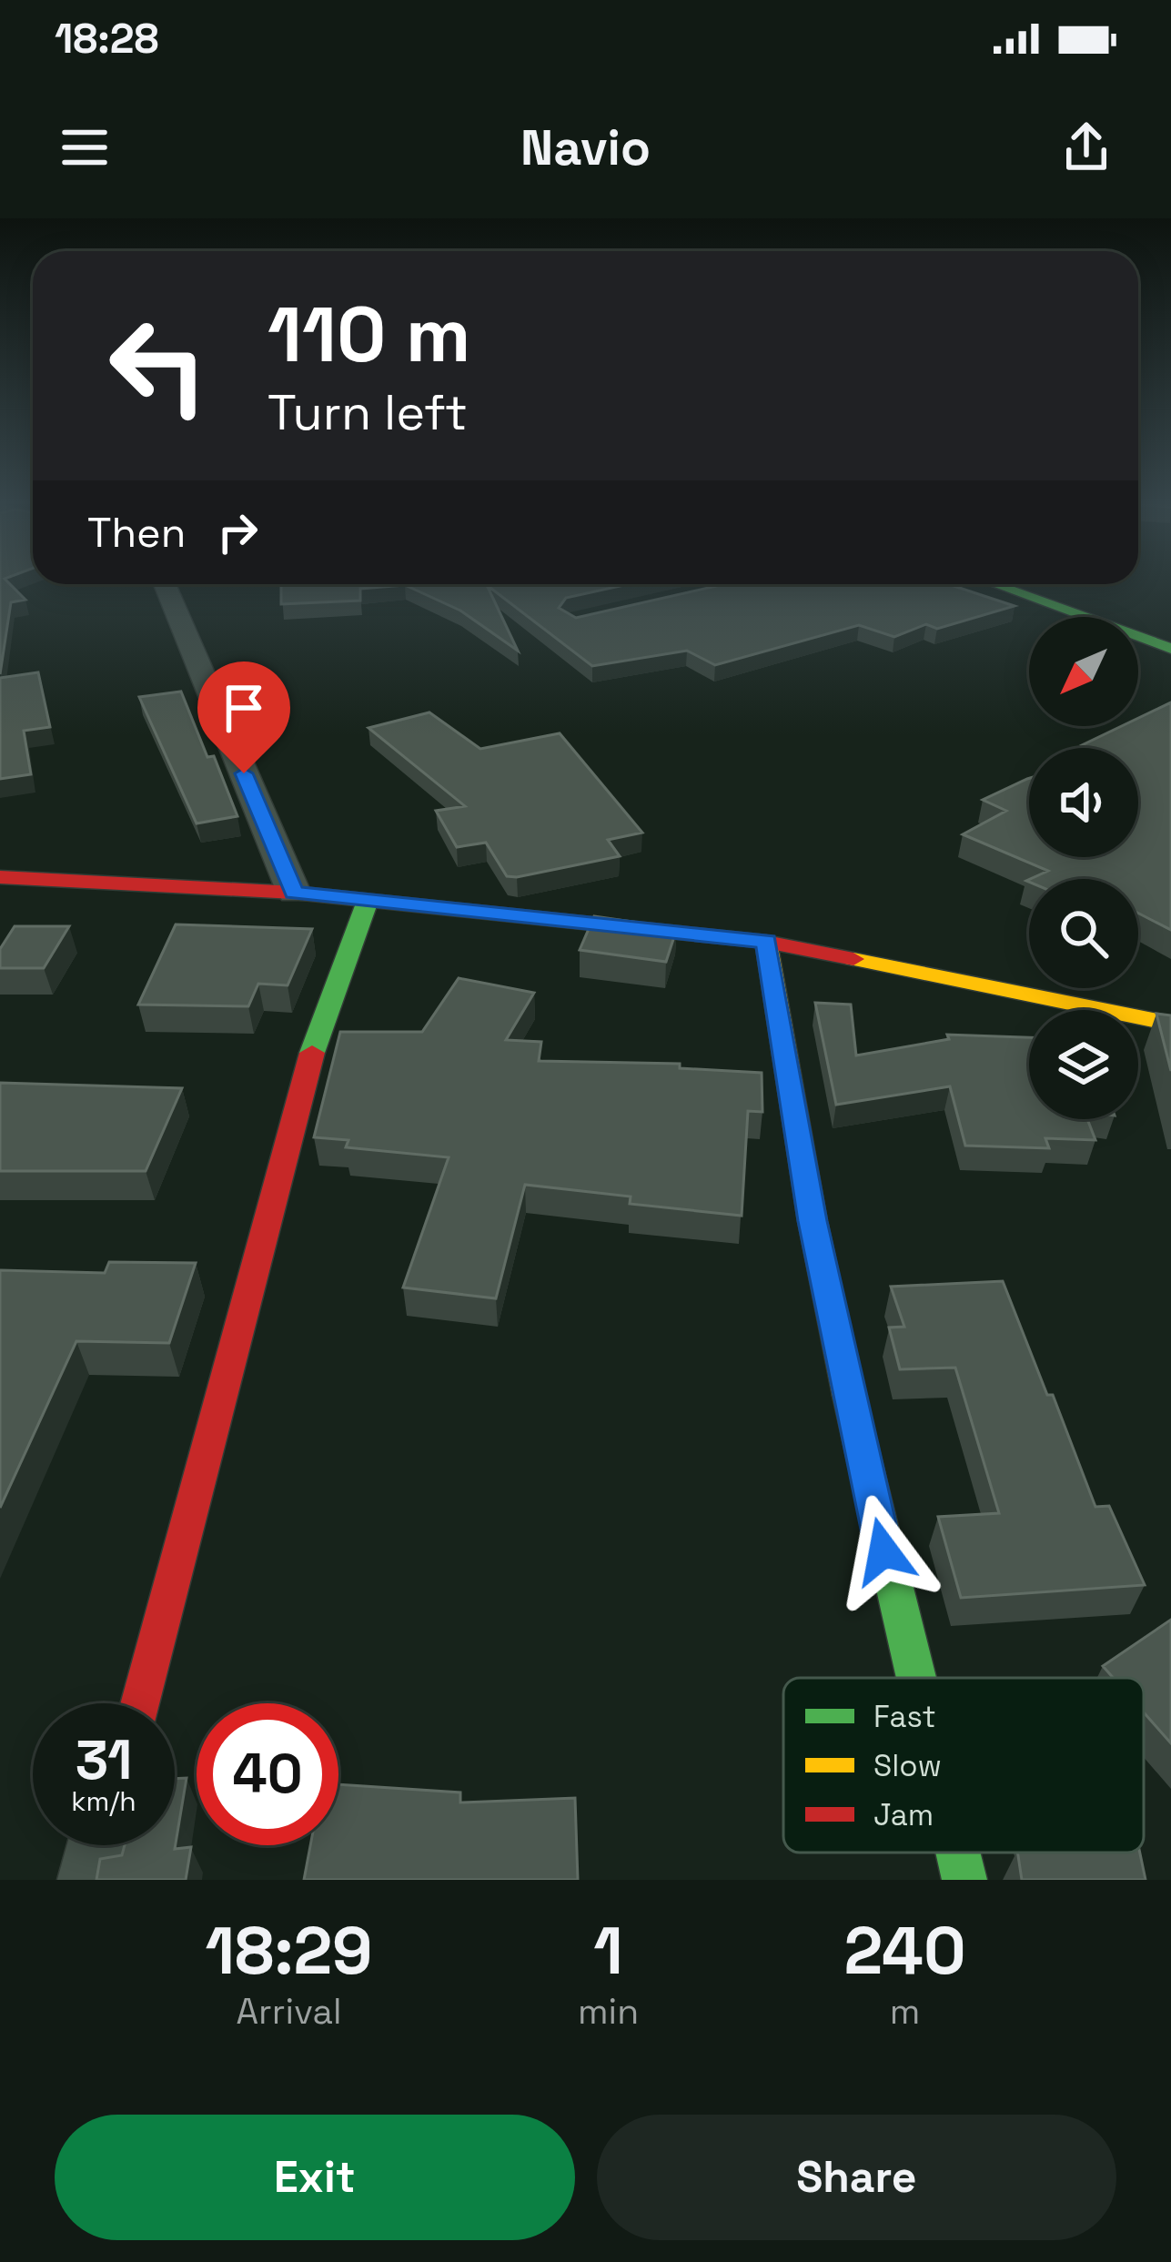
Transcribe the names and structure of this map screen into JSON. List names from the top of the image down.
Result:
{
  "legend": ["Fast", "Slow", "Jam"],
  "north": "bottom left",
  "page": {
    "status": "18:28",
    "header": "Navio",
    "turn": ["110 m", "Turn left"],
    "then": "Then",
    "speed": "31 km/h",
    "limit": "40",
    "eta": [
      "18:29",
      "Arrival",
      "1",
      "min",
      "240",
      "m"
    ],
    "buttons": ["Exit", "Share"]
  }
}
